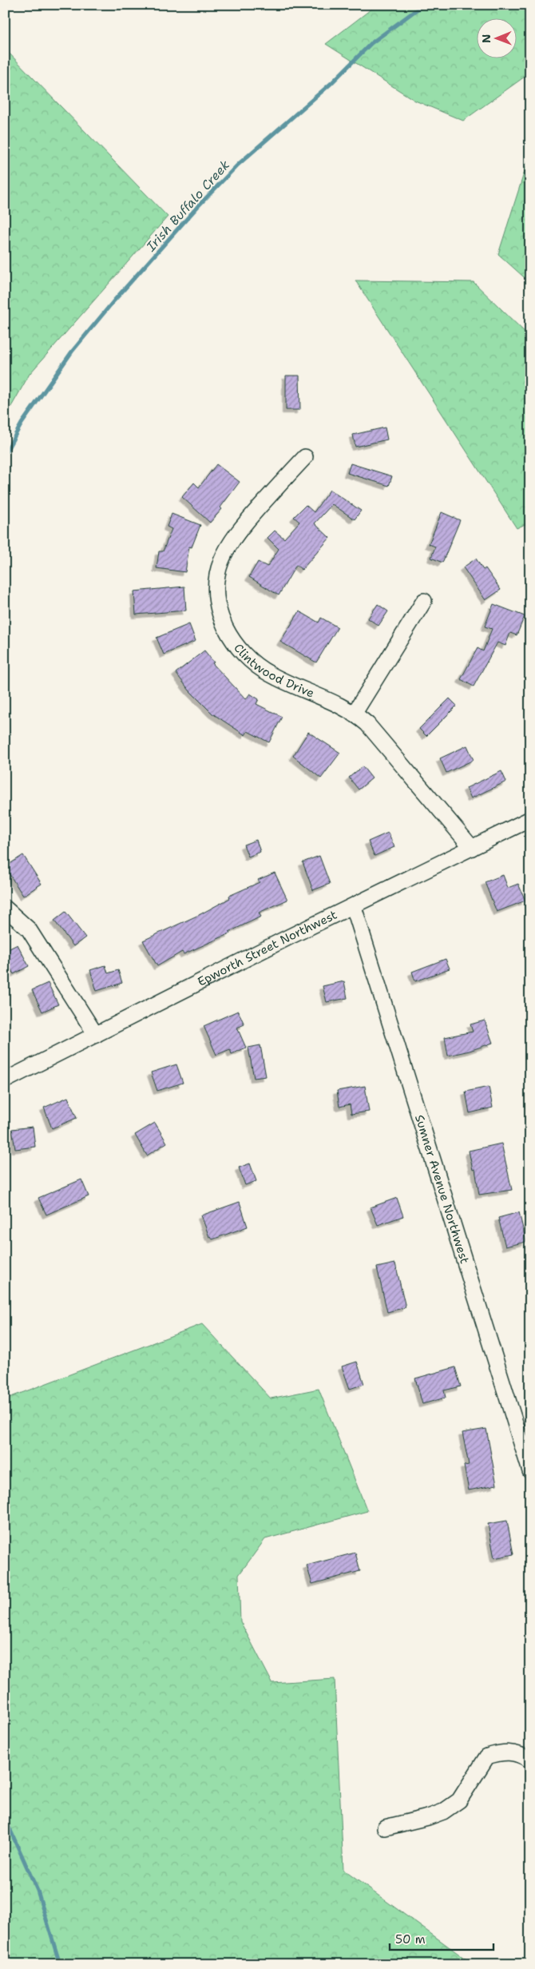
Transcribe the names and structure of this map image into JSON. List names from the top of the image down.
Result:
{
  "streets": {
    "street": ["Clintwood Drive", "Epworth Street Northwest", "Sumner Avenue Northwest"]
  },
  "crossings": [
    ["Clintwood Drive", "Epworth Street Northwest"],
    ["Epworth Street Northwest", "Sumner Avenue Northwest"]
  ],
  "water": ["Irish Buffalo Creek"],
  "scale_bar": "50 m",
  "north": "left"
}
